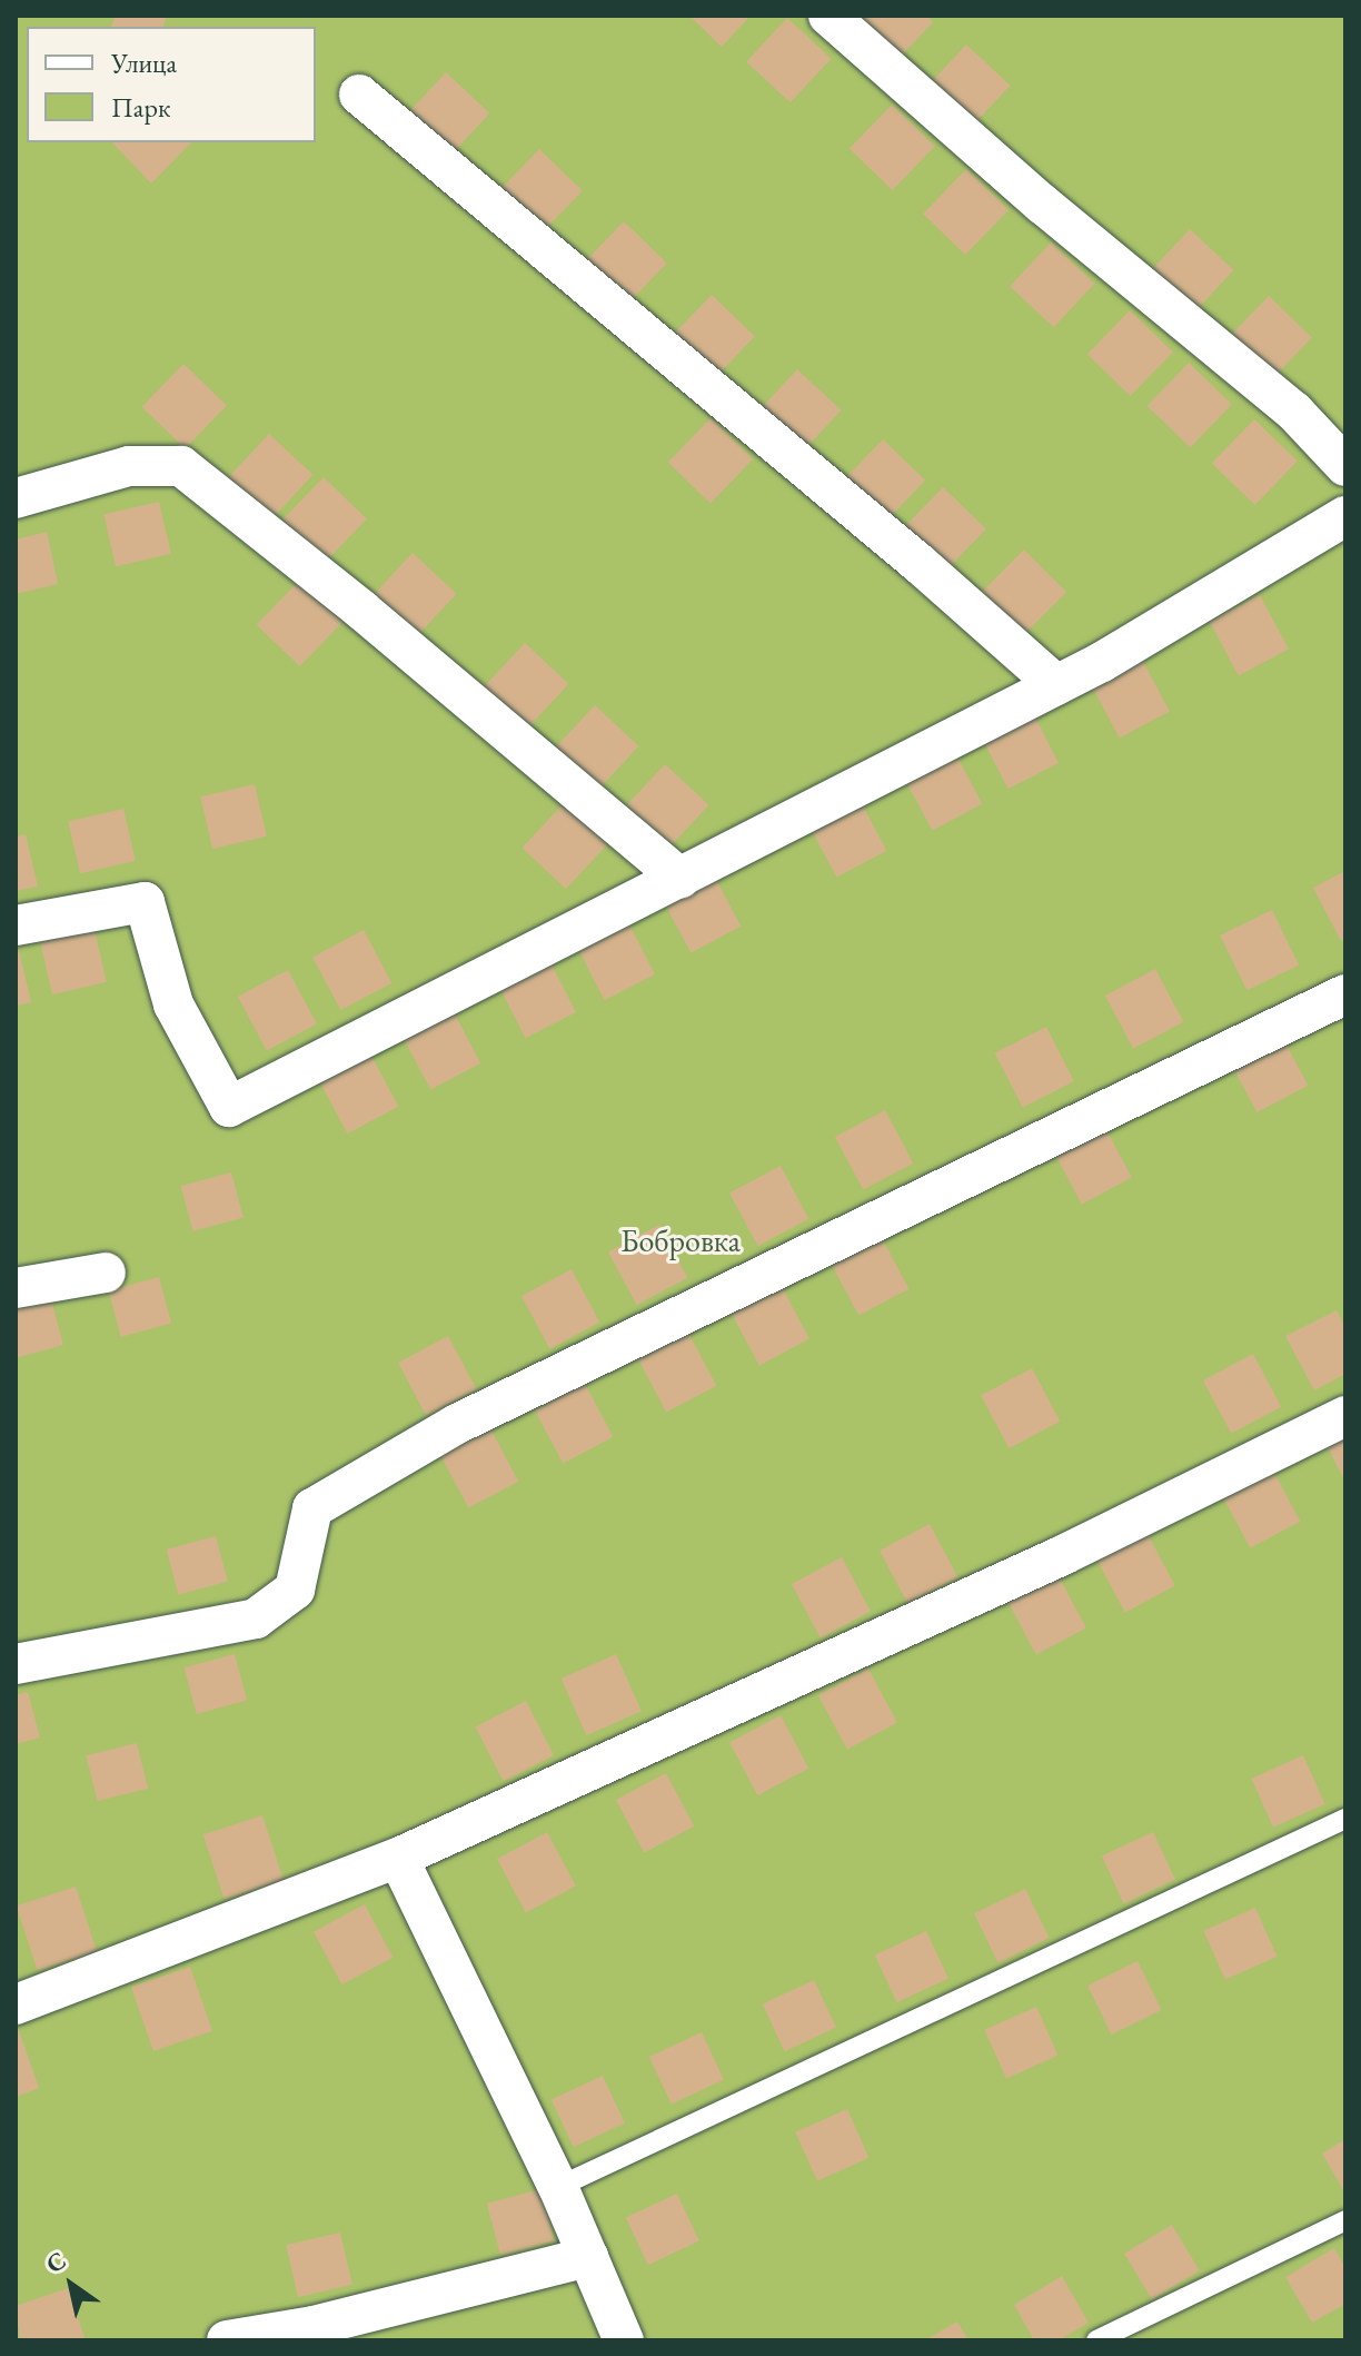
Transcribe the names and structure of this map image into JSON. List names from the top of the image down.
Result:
{
  "parks": ["Бобровка"],
  "legend": ["Улица", "Парк"],
  "north": "top left"
}
